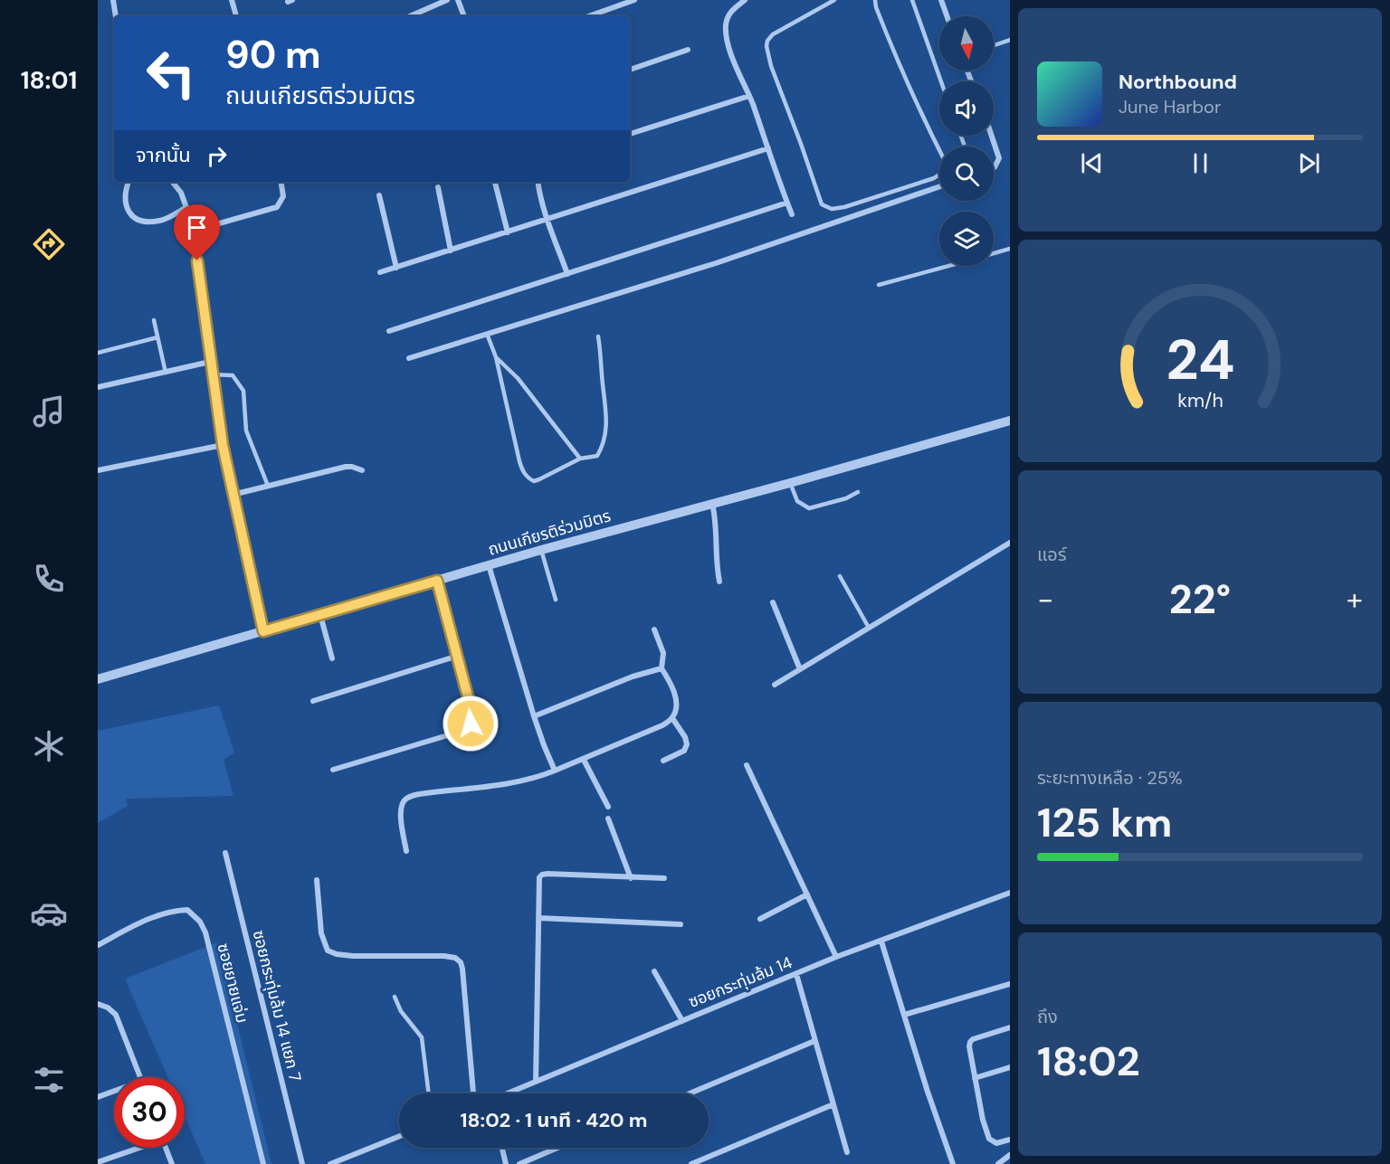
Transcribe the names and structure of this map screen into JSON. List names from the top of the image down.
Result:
{
  "streets": {
    "street": [
      "ถนนเกียรติร่วมมิตร",
      "ซอยกระทุ่มล้ม 14",
      "ซอยยายแจ่ม",
      "ซอยกระทุ่มล้ม 14 แยก 7"
    ]
  },
  "north": "bottom",
  "page": {
    "tabs": "18:01",
    "turn": ["90 m", "ถนนเกียรติร่วมมิตร"],
    "song": ["Northbound", "June Harbor"],
    "then": "จากนั้น",
    "tile": [
      "แอร์",
      ["ระยะทางเหลือ · 25%", "125 km"],
      ["ถึง", "18:02"]
    ],
    "heat": ["−", "22°", "+"],
    "limit": "30",
    "trip": "18:02 · 1 นาที · 420 m",
    "gauge": ["24", "km/h"]
  }
}
